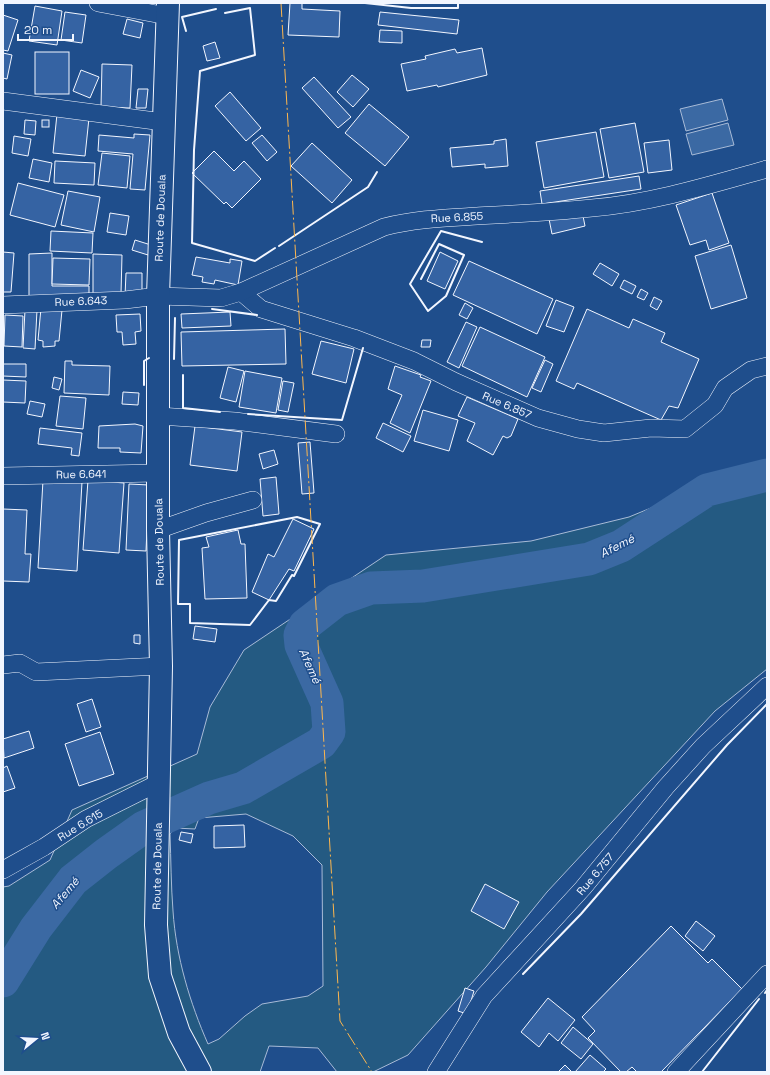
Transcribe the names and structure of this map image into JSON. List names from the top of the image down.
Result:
{
  "streets": {
    "highway": ["Route de Douala"],
    "street": [
      "Rue 6.855",
      "Rue 6.643",
      "Rue 6.857",
      "Rue 6.641",
      "Rue 6.615",
      "Rue 6.757"
    ]
  },
  "crossings": [
    ["Rue 6.855", "Route de Douala"],
    ["Rue 6.855", "Rue 6.643"],
    ["Rue 6.855", "Rue 6.857"],
    ["Route de Douala", "Rue 6.643"],
    ["Route de Douala", "Rue 6.641"],
    ["Route de Douala", "Rue 6.615"]
  ],
  "water": ["Afemé"],
  "scale_bar": "20 m",
  "north": "right"
}
